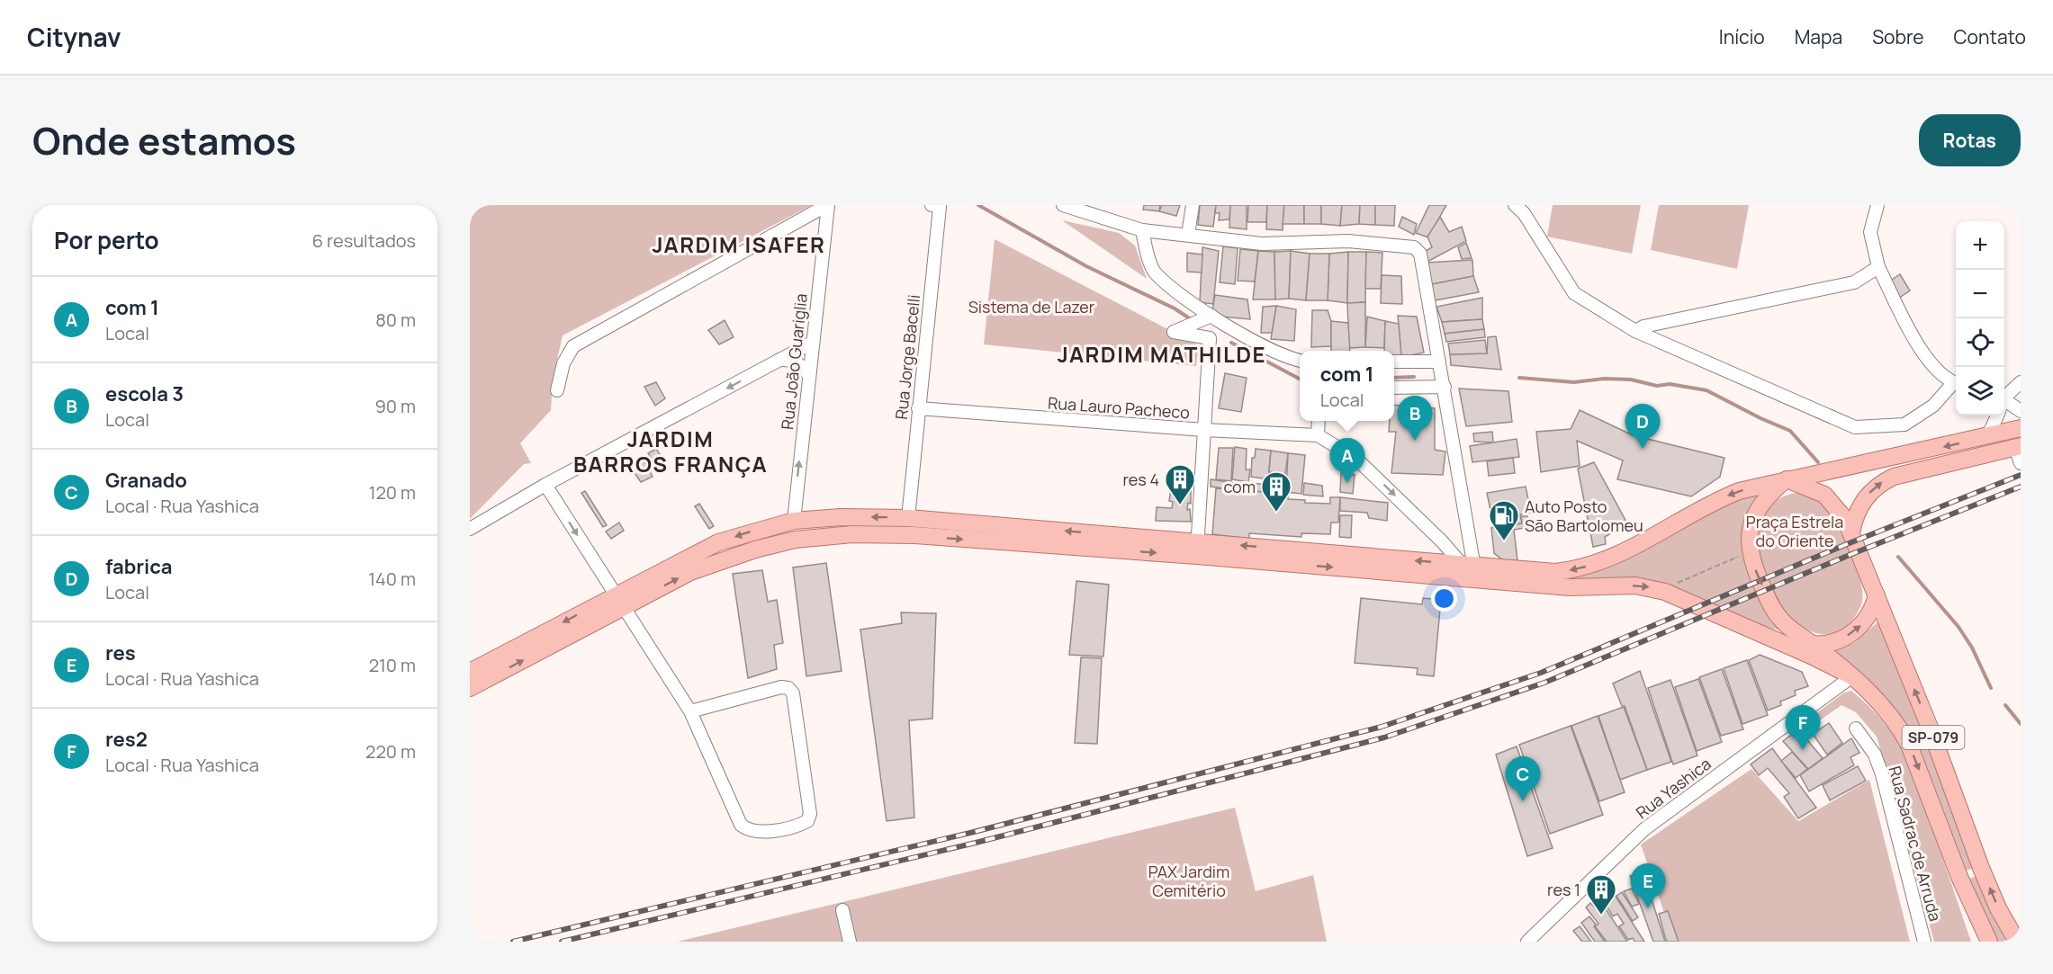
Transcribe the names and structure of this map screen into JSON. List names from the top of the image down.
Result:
{
  "streets": {
    "main road": ["SP-079"],
    "street": [
      "Rua Jorge Bacelli",
      "Rua João Guariglia",
      "Rua Lauro Pacheco",
      "Rua Yashica",
      "Rua Sadrac de Arruda"
    ]
  },
  "crossings": [
    ["Rua Jorge Bacelli", "Rua Lauro Pacheco"],
    ["SP-079", "Rua Yashica"]
  ],
  "one_way": ["Rua João Guariglia"],
  "districts": ["JARDIM ISAFER", "JARDIM MATHILDE", "JARDIM BARROS FRANÇA"],
  "parks": ["Sistema de Lazer", "Praça Estrela do Oriente", "PAX Jardim Cemitério"],
  "places": {
    "building": ["res 4", "com", "res 1"],
    "fuel station": ["Auto Posto São Bartolomeu"]
  },
  "page": {
    "header": "Citynav",
    "nav": [
      "Início",
      "Mapa",
      "Sobre",
      "Contato"
    ],
    "title": "Onde estamos",
    "buttons": "Rotas",
    "heading": ["Por perto", "6 resultados"],
    "map_buttons": ["+", "−"],
    "list": [
      {
        "mark": "A",
        "name": "com 1",
        "note": "Local",
        "value": "80 m"
      },
      {
        "mark": "B",
        "name": "escola 3",
        "note": "Local",
        "value": "90 m"
      },
      {
        "mark": "C",
        "name": "Granado",
        "note": "Local · Rua Yashica",
        "value": "120 m"
      },
      {
        "mark": "D",
        "name": "fabrica",
        "note": "Local",
        "value": "140 m"
      },
      {
        "mark": "E",
        "name": "res",
        "note": "Local · Rua Yashica",
        "value": "210 m"
      },
      {
        "mark": "F",
        "name": "res2",
        "note": "Local · Rua Yashica",
        "value": "220 m"
      }
    ],
    "popup": ["com 1", "Local"],
    "pins": [
      "B",
      "D",
      "A",
      "F",
      "C",
      "E"
    ]
  }
}
